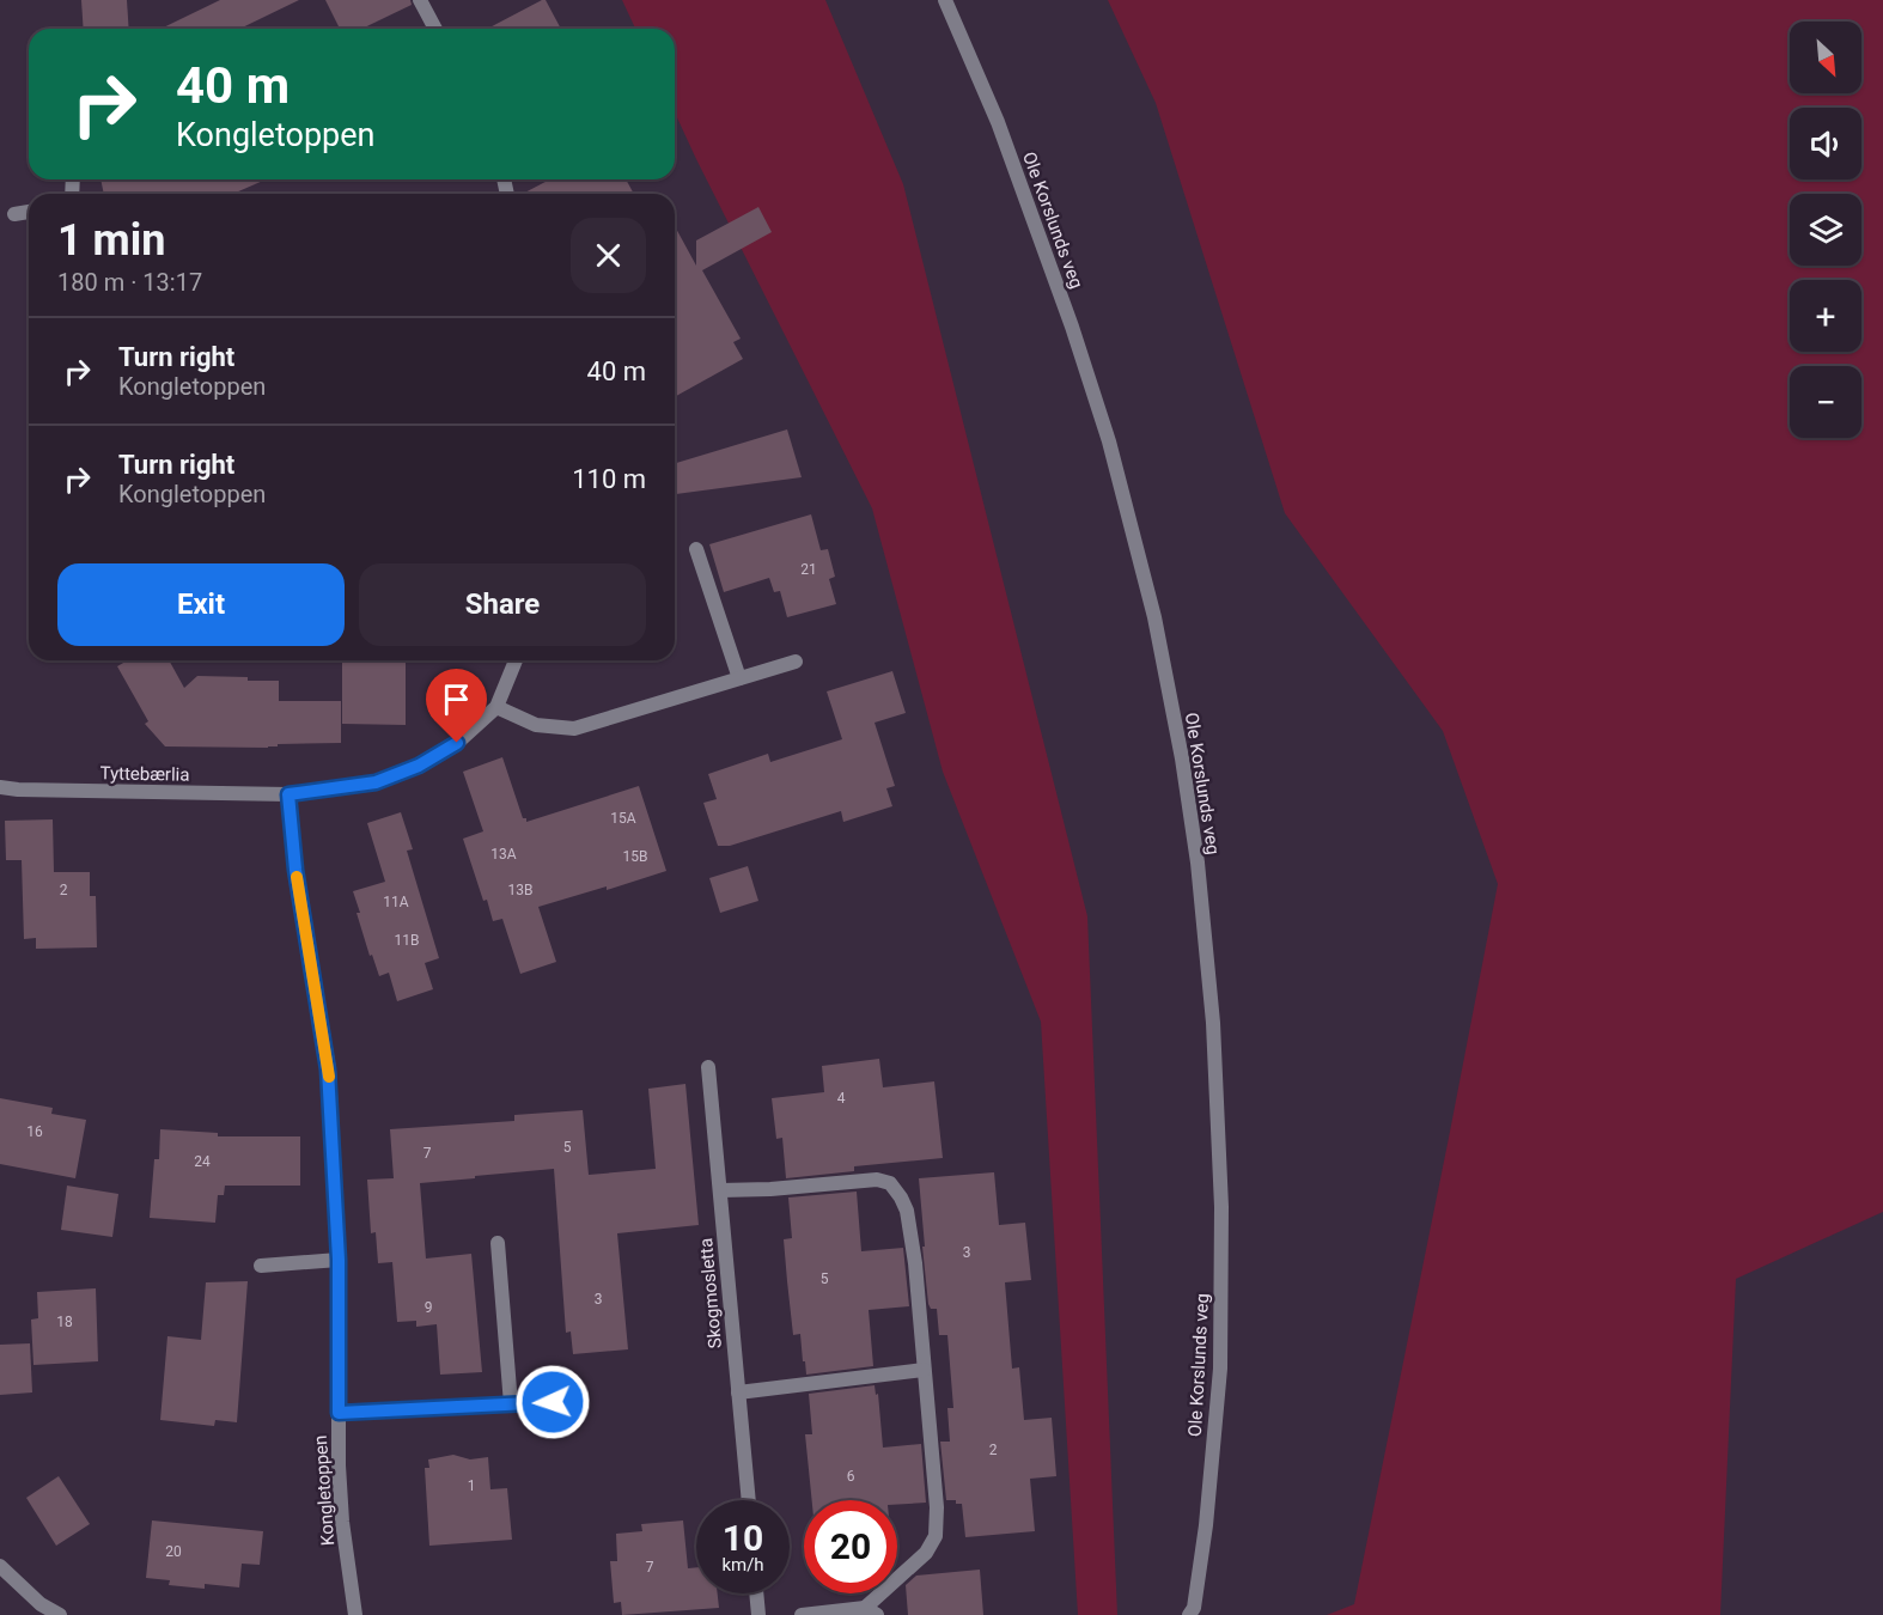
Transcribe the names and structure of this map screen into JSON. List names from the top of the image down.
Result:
{
  "streets": {
    "street": [
      "Ole Korslunds veg",
      "Tyttebærlia",
      "Skogmosletta",
      "Kongletoppen"
    ]
  },
  "crossings": [
    ["Tyttebærlia", "Kongletoppen"]
  ],
  "house_numbers": [
    "21",
    "15A",
    "13A",
    "15B",
    "2",
    "13B",
    "11A",
    "11B",
    "4",
    "16",
    "5",
    "7",
    "24",
    "3",
    "5",
    "3",
    "9",
    "18",
    "2",
    "6",
    "1",
    "20",
    "7"
  ],
  "north": "bottom right",
  "page": {
    "map_buttons": ["+", "−"],
    "turn": ["40 m", "Kongletoppen"],
    "heading": ["1 min", "180 m · 13:17"],
    "list": [
      {
        "name": "Turn right",
        "note": "Kongletoppen",
        "value": "40 m"
      },
      {
        "name": "Turn right",
        "note": "Kongletoppen",
        "value": "110 m"
      }
    ],
    "buttons": ["Exit", "Share"],
    "speed": "10 km/h",
    "limit": "20"
  }
}
